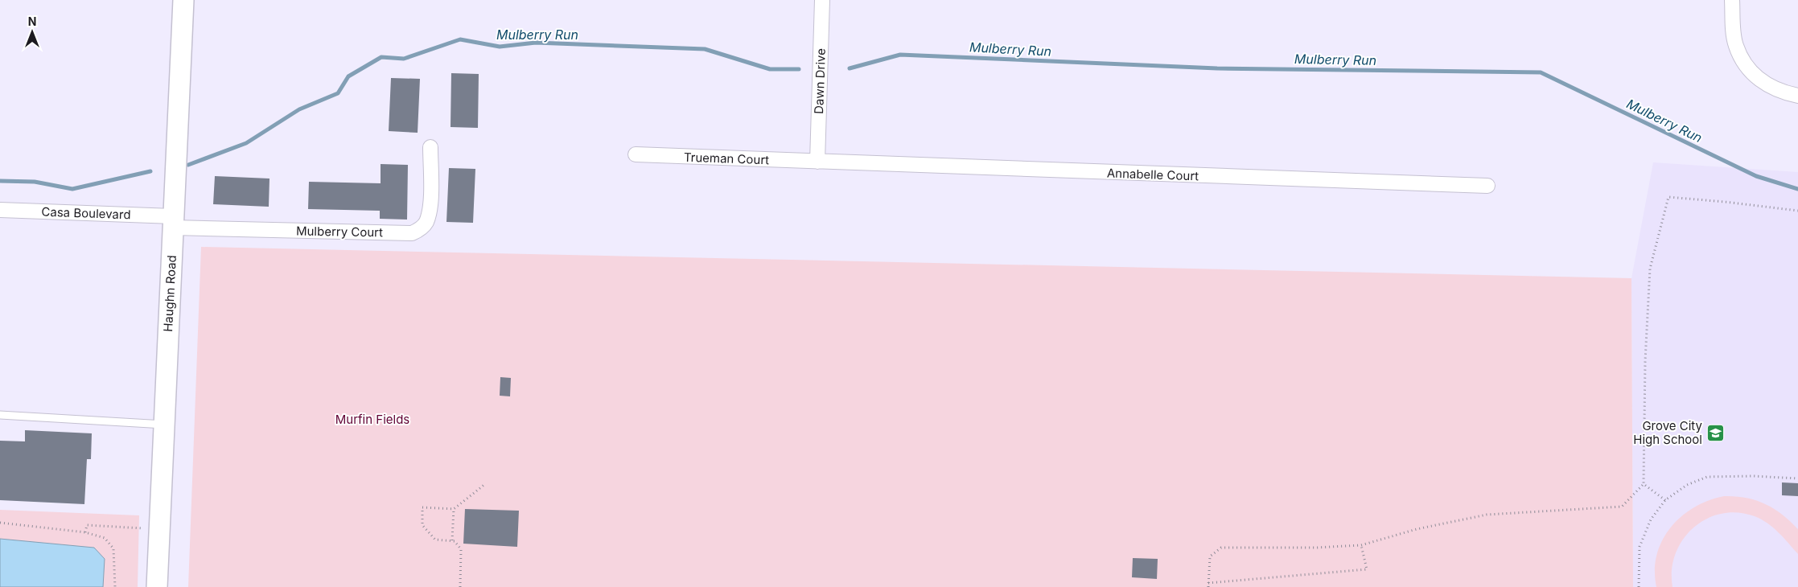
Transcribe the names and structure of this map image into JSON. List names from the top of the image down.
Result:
{
  "streets": {
    "street": [
      "Dawn Drive",
      "Trueman Court",
      "Annabelle Court",
      "Casa Boulevard",
      "Mulberry Court",
      "Haughn Road"
    ]
  },
  "crossings": [
    ["Dawn Drive", "Trueman Court"],
    ["Dawn Drive", "Annabelle Court"],
    ["Trueman Court", "Annabelle Court"],
    ["Casa Boulevard", "Mulberry Court"],
    ["Casa Boulevard", "Haughn Road"],
    ["Mulberry Court", "Haughn Road"]
  ],
  "water": ["Mulberry Run"],
  "parks": ["Murfin Fields"],
  "places": {
    "school or university": ["Grove City High School"]
  },
  "north": "top"
}
